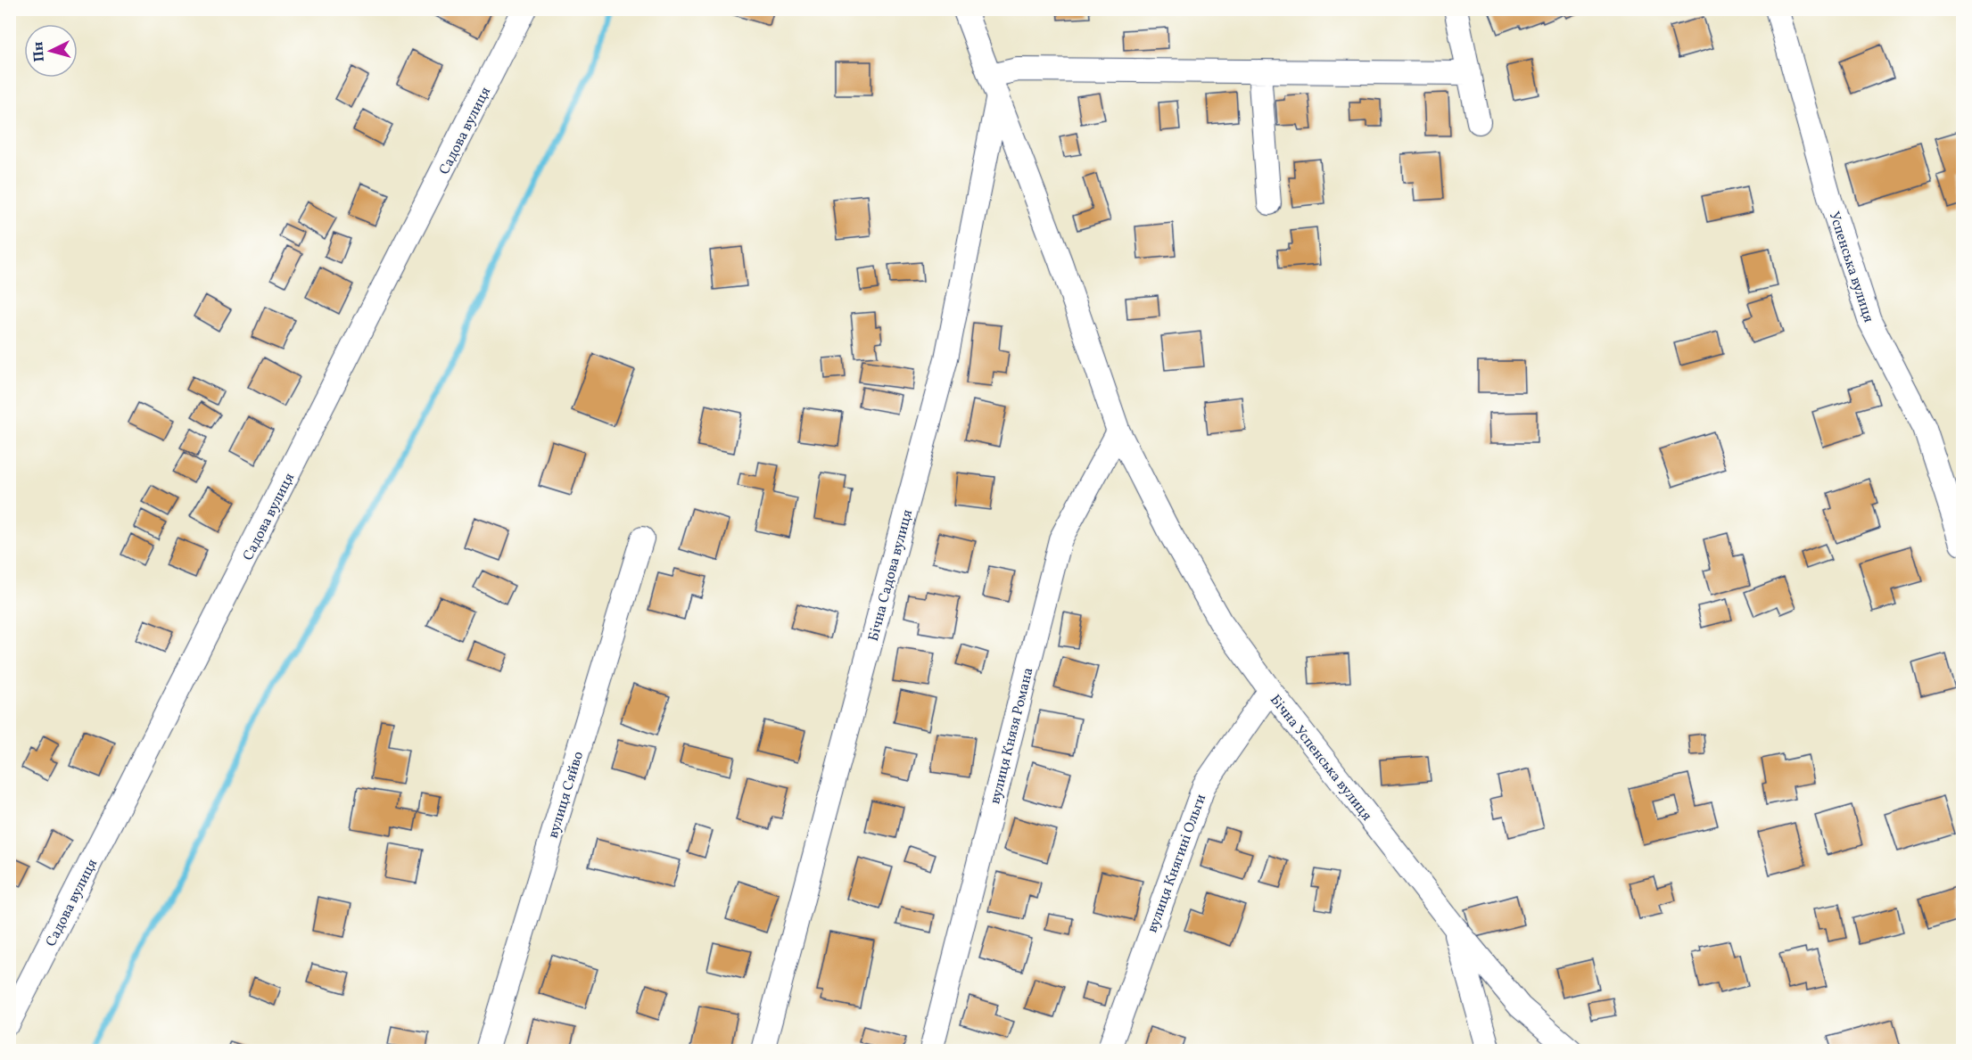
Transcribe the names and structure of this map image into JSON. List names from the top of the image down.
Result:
{
  "streets": {
    "street": [
      "Садова вулиця",
      "Успенська вулиця",
      "Бічна Садова вулиця",
      "вулиця Князя Романа",
      "Бічна Успенська вулиця",
      "вулиця Сяйво",
      "вулиця Княгині Ольги"
    ]
  },
  "crossings": [
    ["вулиця Князя Романа", "Бічна Успенська вулиця"],
    ["Бічна Успенська вулиця", "вулиця Княгині Ольги"]
  ],
  "north": "left"
}
